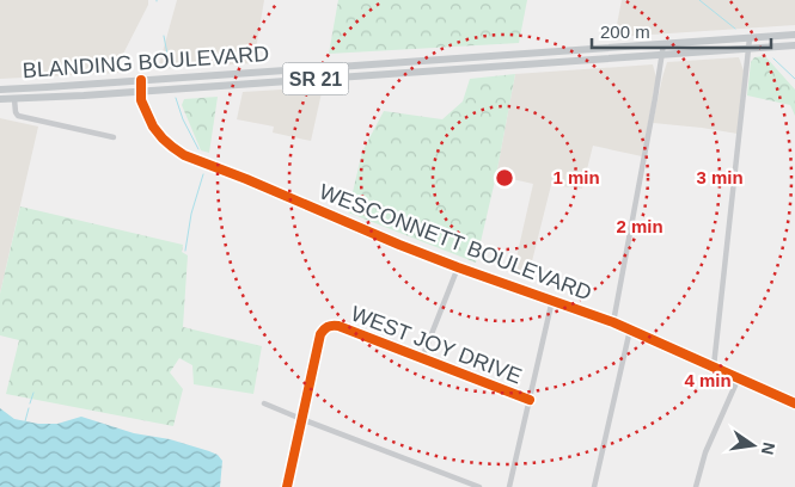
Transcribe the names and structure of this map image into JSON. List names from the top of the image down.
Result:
{
  "streets": {
    "main road": ["BLANDING BOULEVARD", "SR 21"],
    "street": ["WESCONNETT BOULEVARD", "WEST JOY DRIVE"]
  },
  "crossings": [
    ["BLANDING BOULEVARD", "WESCONNETT BOULEVARD"]
  ],
  "scale_bar": "200 m",
  "north": "right",
  "rings": [
    "1 min",
    "3 min",
    "2 min",
    "4 min"
  ]
}
